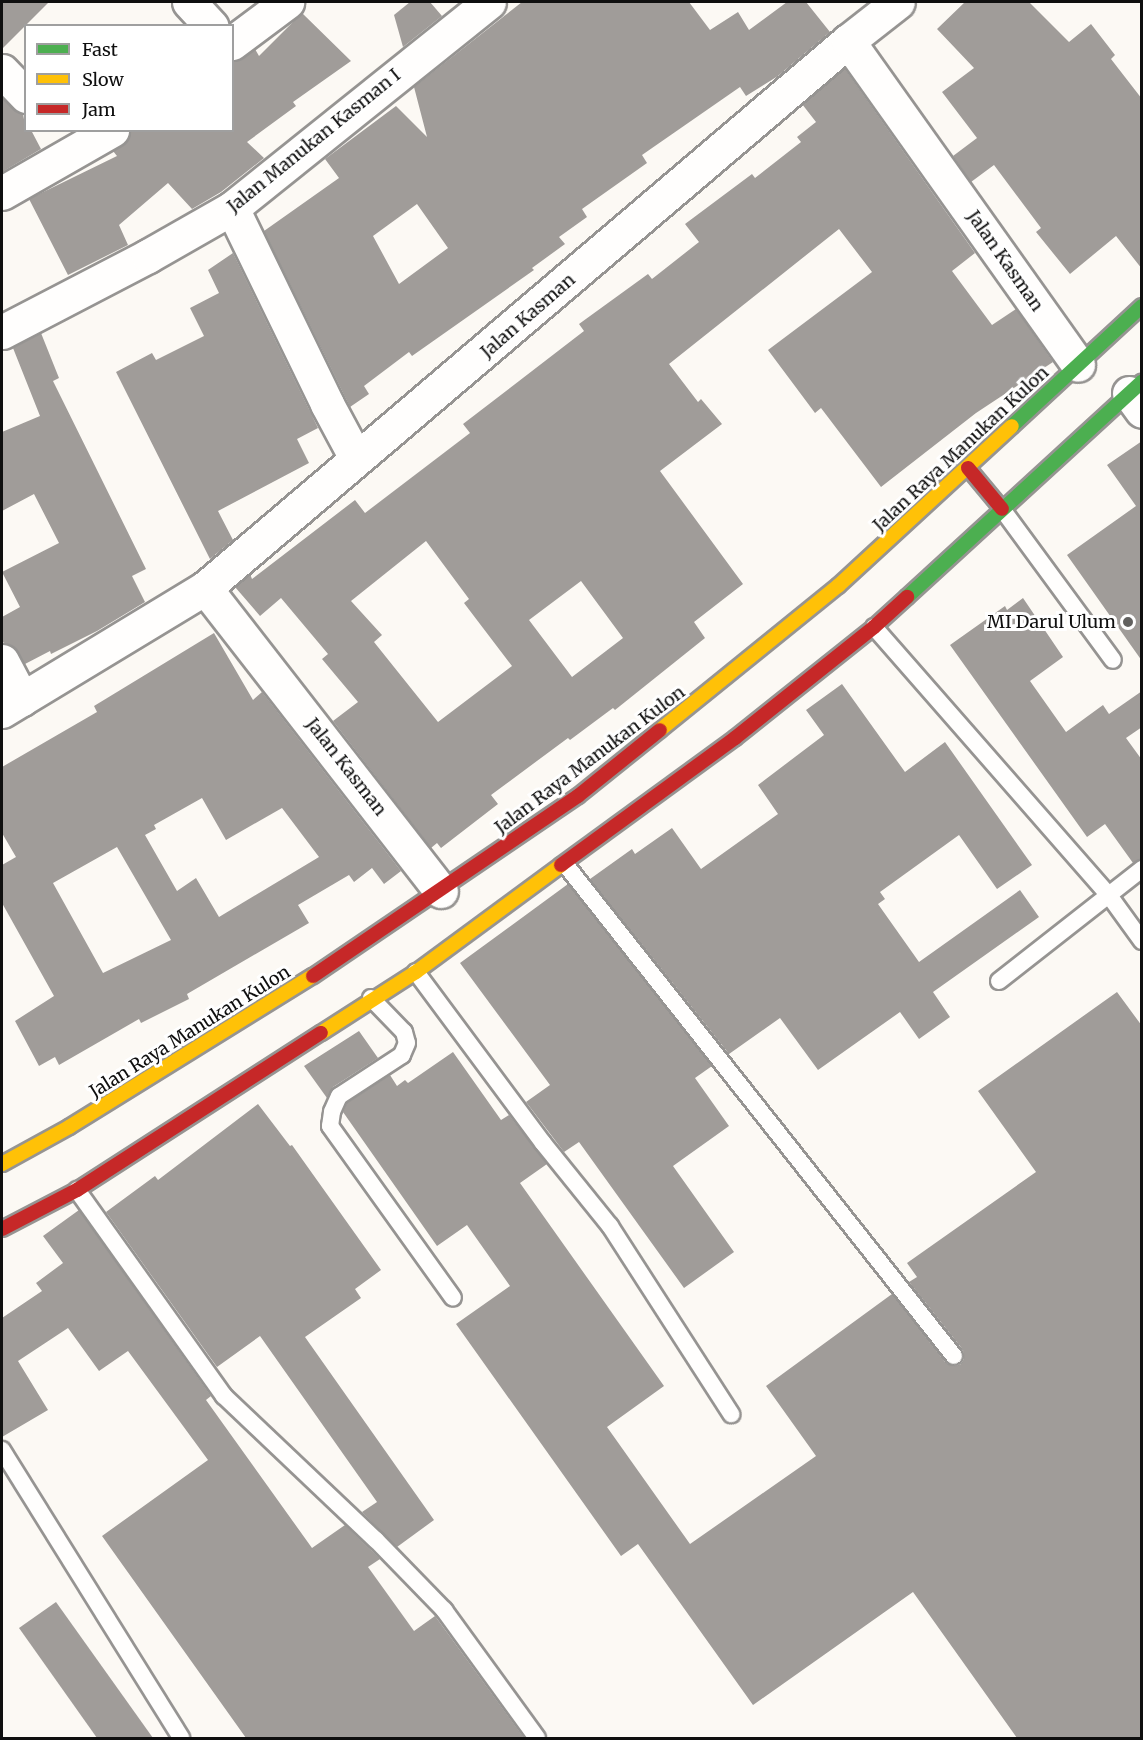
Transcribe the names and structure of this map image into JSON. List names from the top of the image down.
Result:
{
  "streets": {
    "main road": ["Jalan Raya Manukan Kulon"],
    "street": ["Jalan Manukan Kasman I", "Jalan Kasman"]
  },
  "crossings": [
    ["Jalan Kasman", "Jalan Raya Manukan Kulon"]
  ],
  "places": ["MI Darul Ulum"],
  "legend": ["Fast", "Slow", "Jam"]
}
